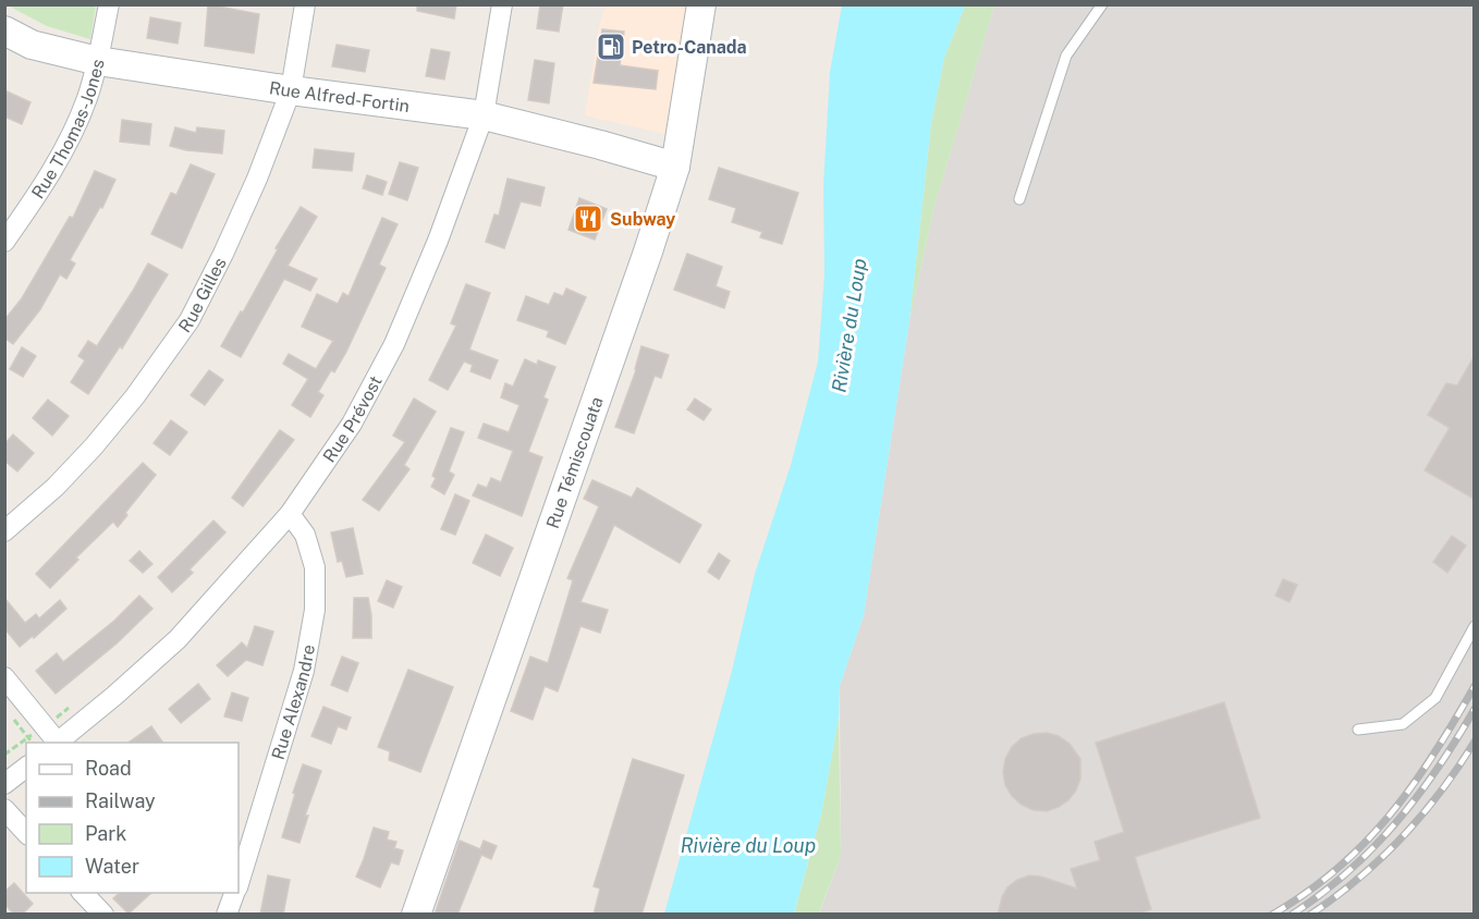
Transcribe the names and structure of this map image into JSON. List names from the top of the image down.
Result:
{
  "streets": {
    "main road": ["Rue Alfred-Fortin", "Rue Témiscouata"],
    "street": [
      "Rue Thomas-Jones",
      "Rue Gilles",
      "Rue Prévost",
      "Rue Alexandre"
    ]
  },
  "crossings": [
    ["Rue Alfred-Fortin", "Rue Thomas-Jones"],
    ["Rue Alfred-Fortin", "Rue Gilles"],
    ["Rue Alfred-Fortin", "Rue Prévost"],
    ["Rue Alfred-Fortin", "Rue Témiscouata"],
    ["Rue Prévost", "Rue Alexandre"]
  ],
  "water": ["Rivière du Loup"],
  "places": {
    "fuel station": ["Petro-Canada"],
    "restaurant": ["Subway"]
  },
  "legend": [
    "Road",
    "Railway",
    "Park",
    "Water"
  ]
}
